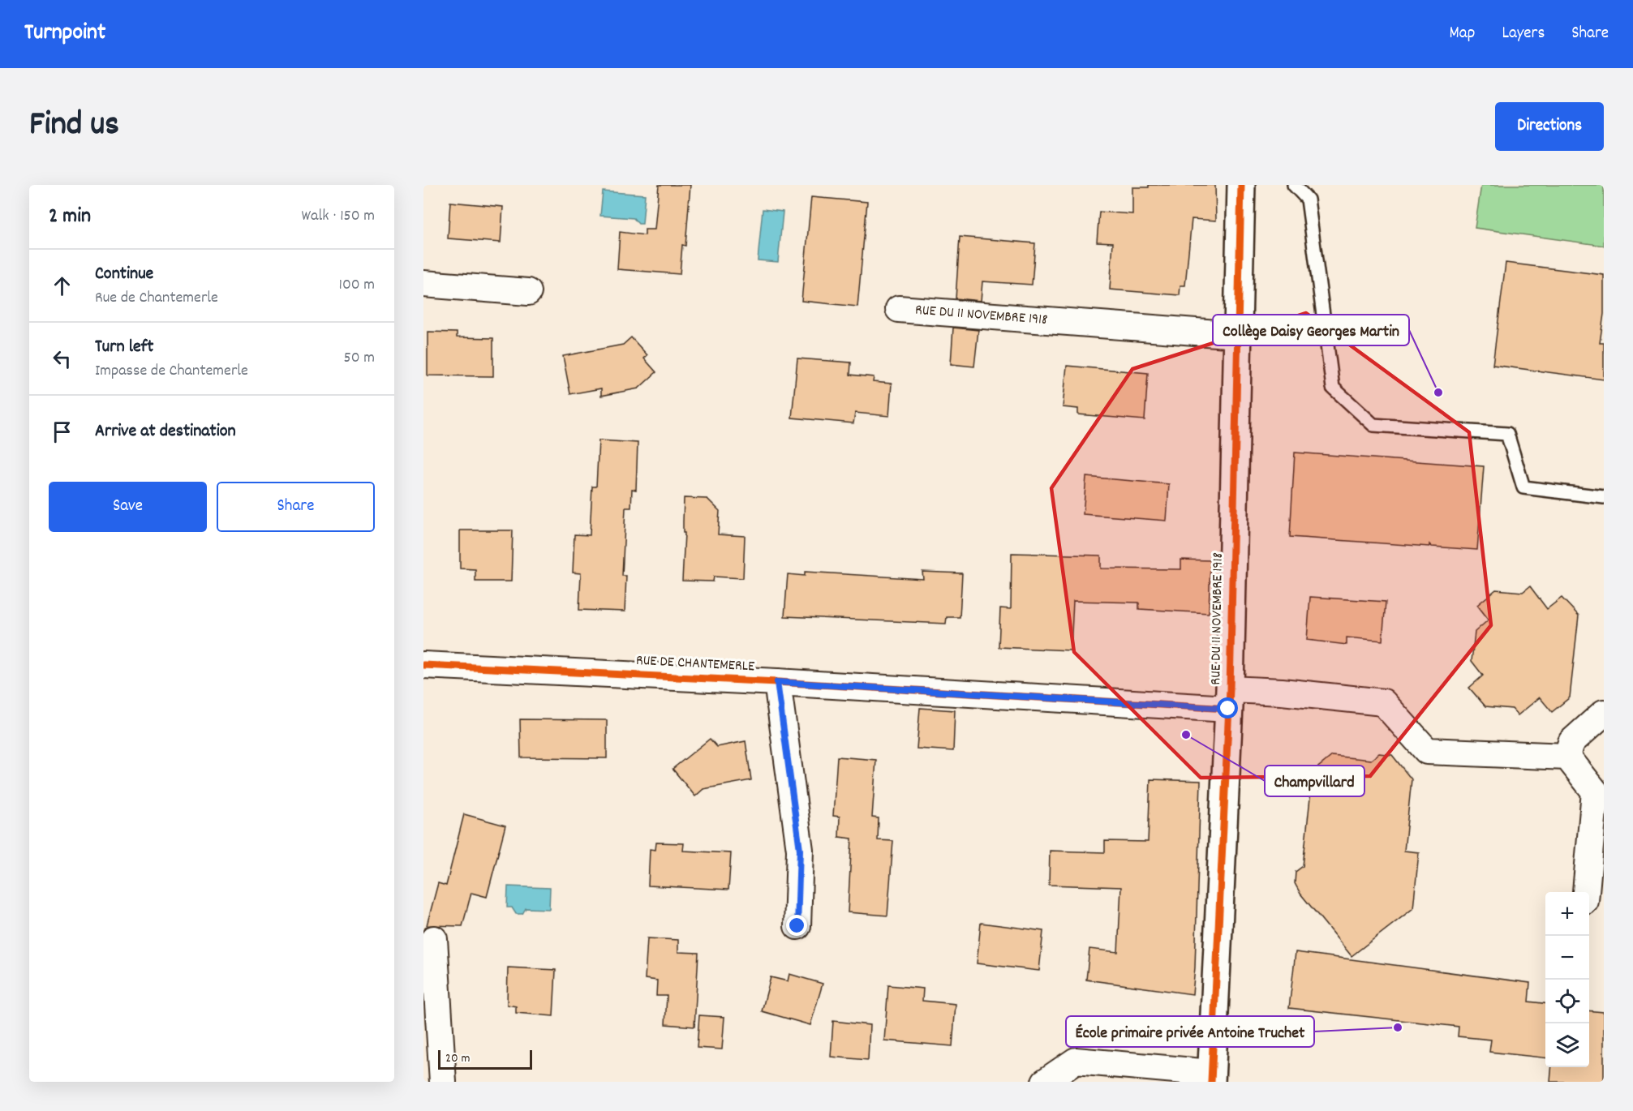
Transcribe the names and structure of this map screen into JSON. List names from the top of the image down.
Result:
{
  "streets": {
    "street": ["RUE DU 11 NOVEMBRE 1918", "RUE DE CHANTEMERLE"]
  },
  "crossings": [
    ["RUE DU 11 NOVEMBRE 1918", "RUE DE CHANTEMERLE"]
  ],
  "places": ["Collège Daisy Georges Martin", "Champvillard", "École primaire privée Antoine Truchet"],
  "scale_bar": "20 m",
  "page": {
    "header": "Turnpoint",
    "nav": ["Map", "Layers", "Share"],
    "title": "Find us",
    "buttons": [
      "Directions",
      ["Save", "Share"]
    ],
    "heading": ["2 min", "Walk · 150 m"],
    "list": [
      ["Continue", "Rue de Chantemerle", "100 m"],
      ["Turn left", "Impasse de Chantemerle", "50 m"],
      "Arrive at destination"
    ],
    "map_buttons": ["+", "−"],
    "scale": "20 m"
  }
}
